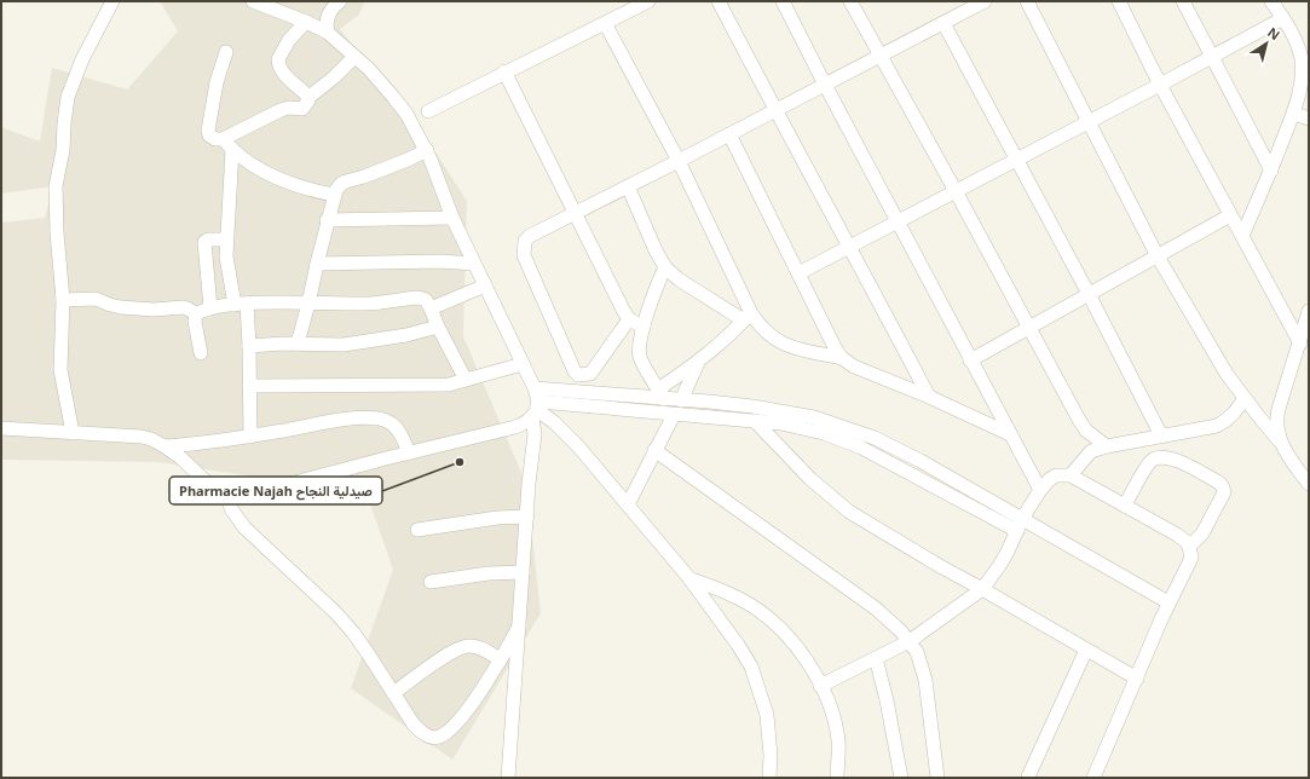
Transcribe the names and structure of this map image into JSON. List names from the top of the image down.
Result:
{
  "places": ["Pharmacie Najah صيدلية النجاح"],
  "north": "top right"
}
